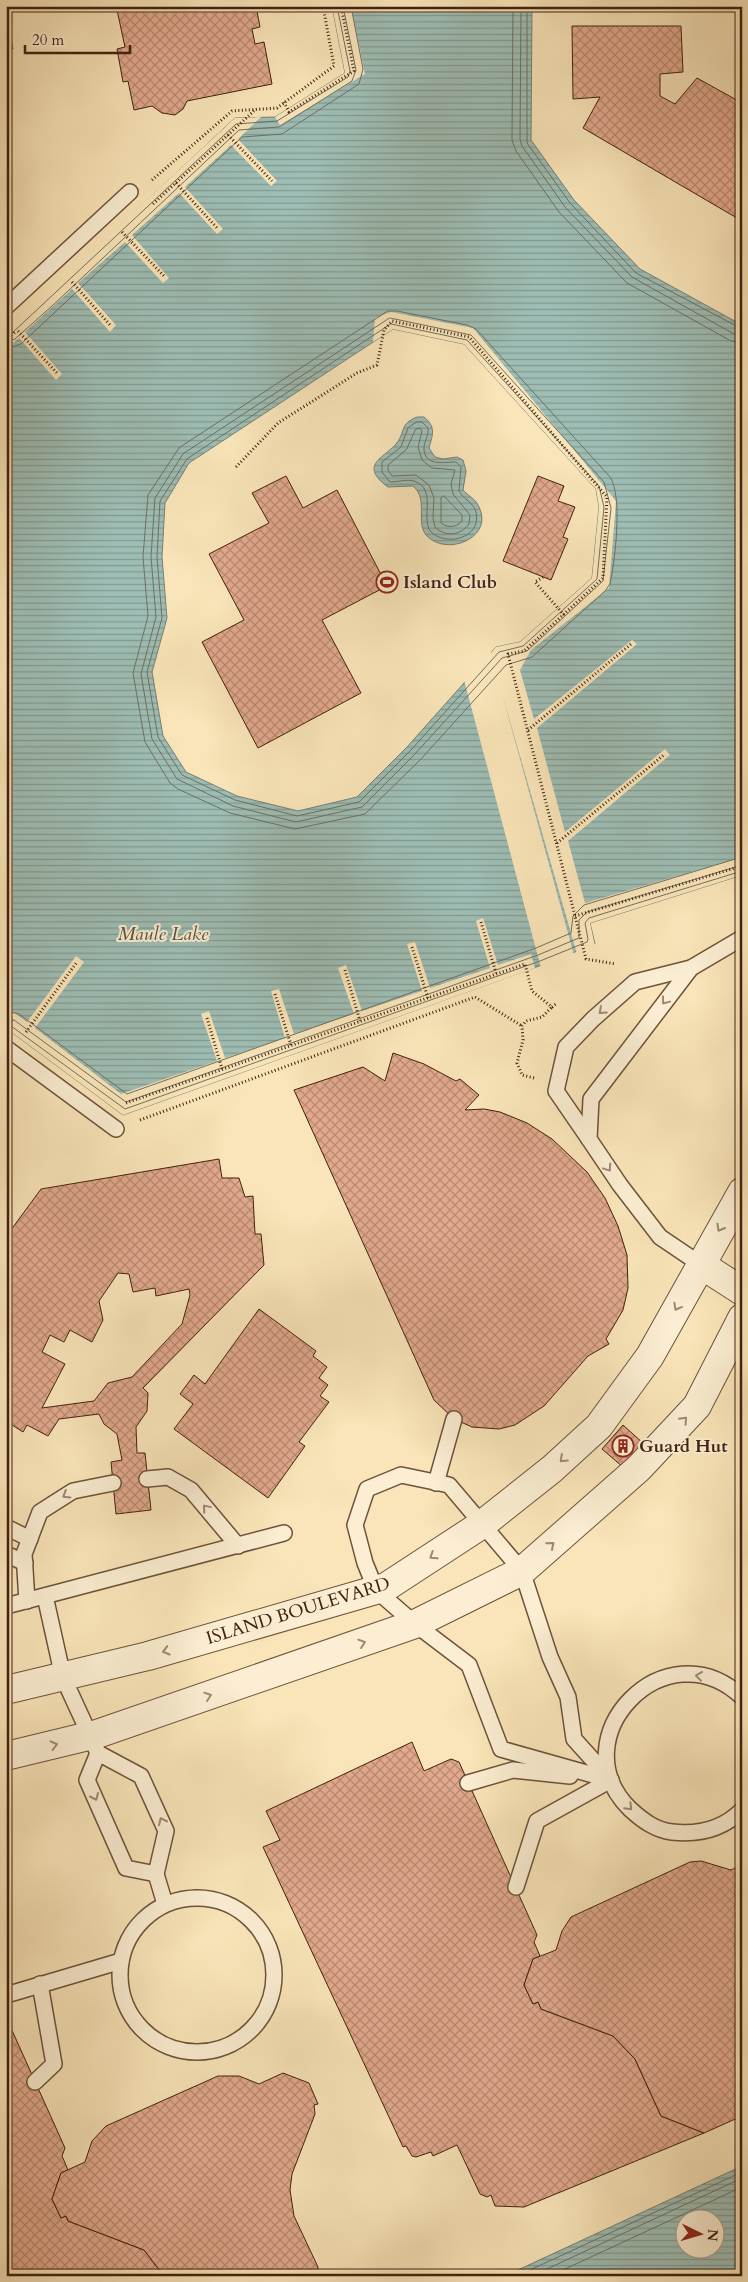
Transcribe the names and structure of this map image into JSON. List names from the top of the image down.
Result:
{
  "streets": {
    "street": ["ISLAND BOULEVARD"]
  },
  "water": ["Maule Lake"],
  "places": {
    "sports": ["Island Club"],
    "building": ["Guard Hut"]
  },
  "scale_bar": "20 m",
  "north": "right"
}
